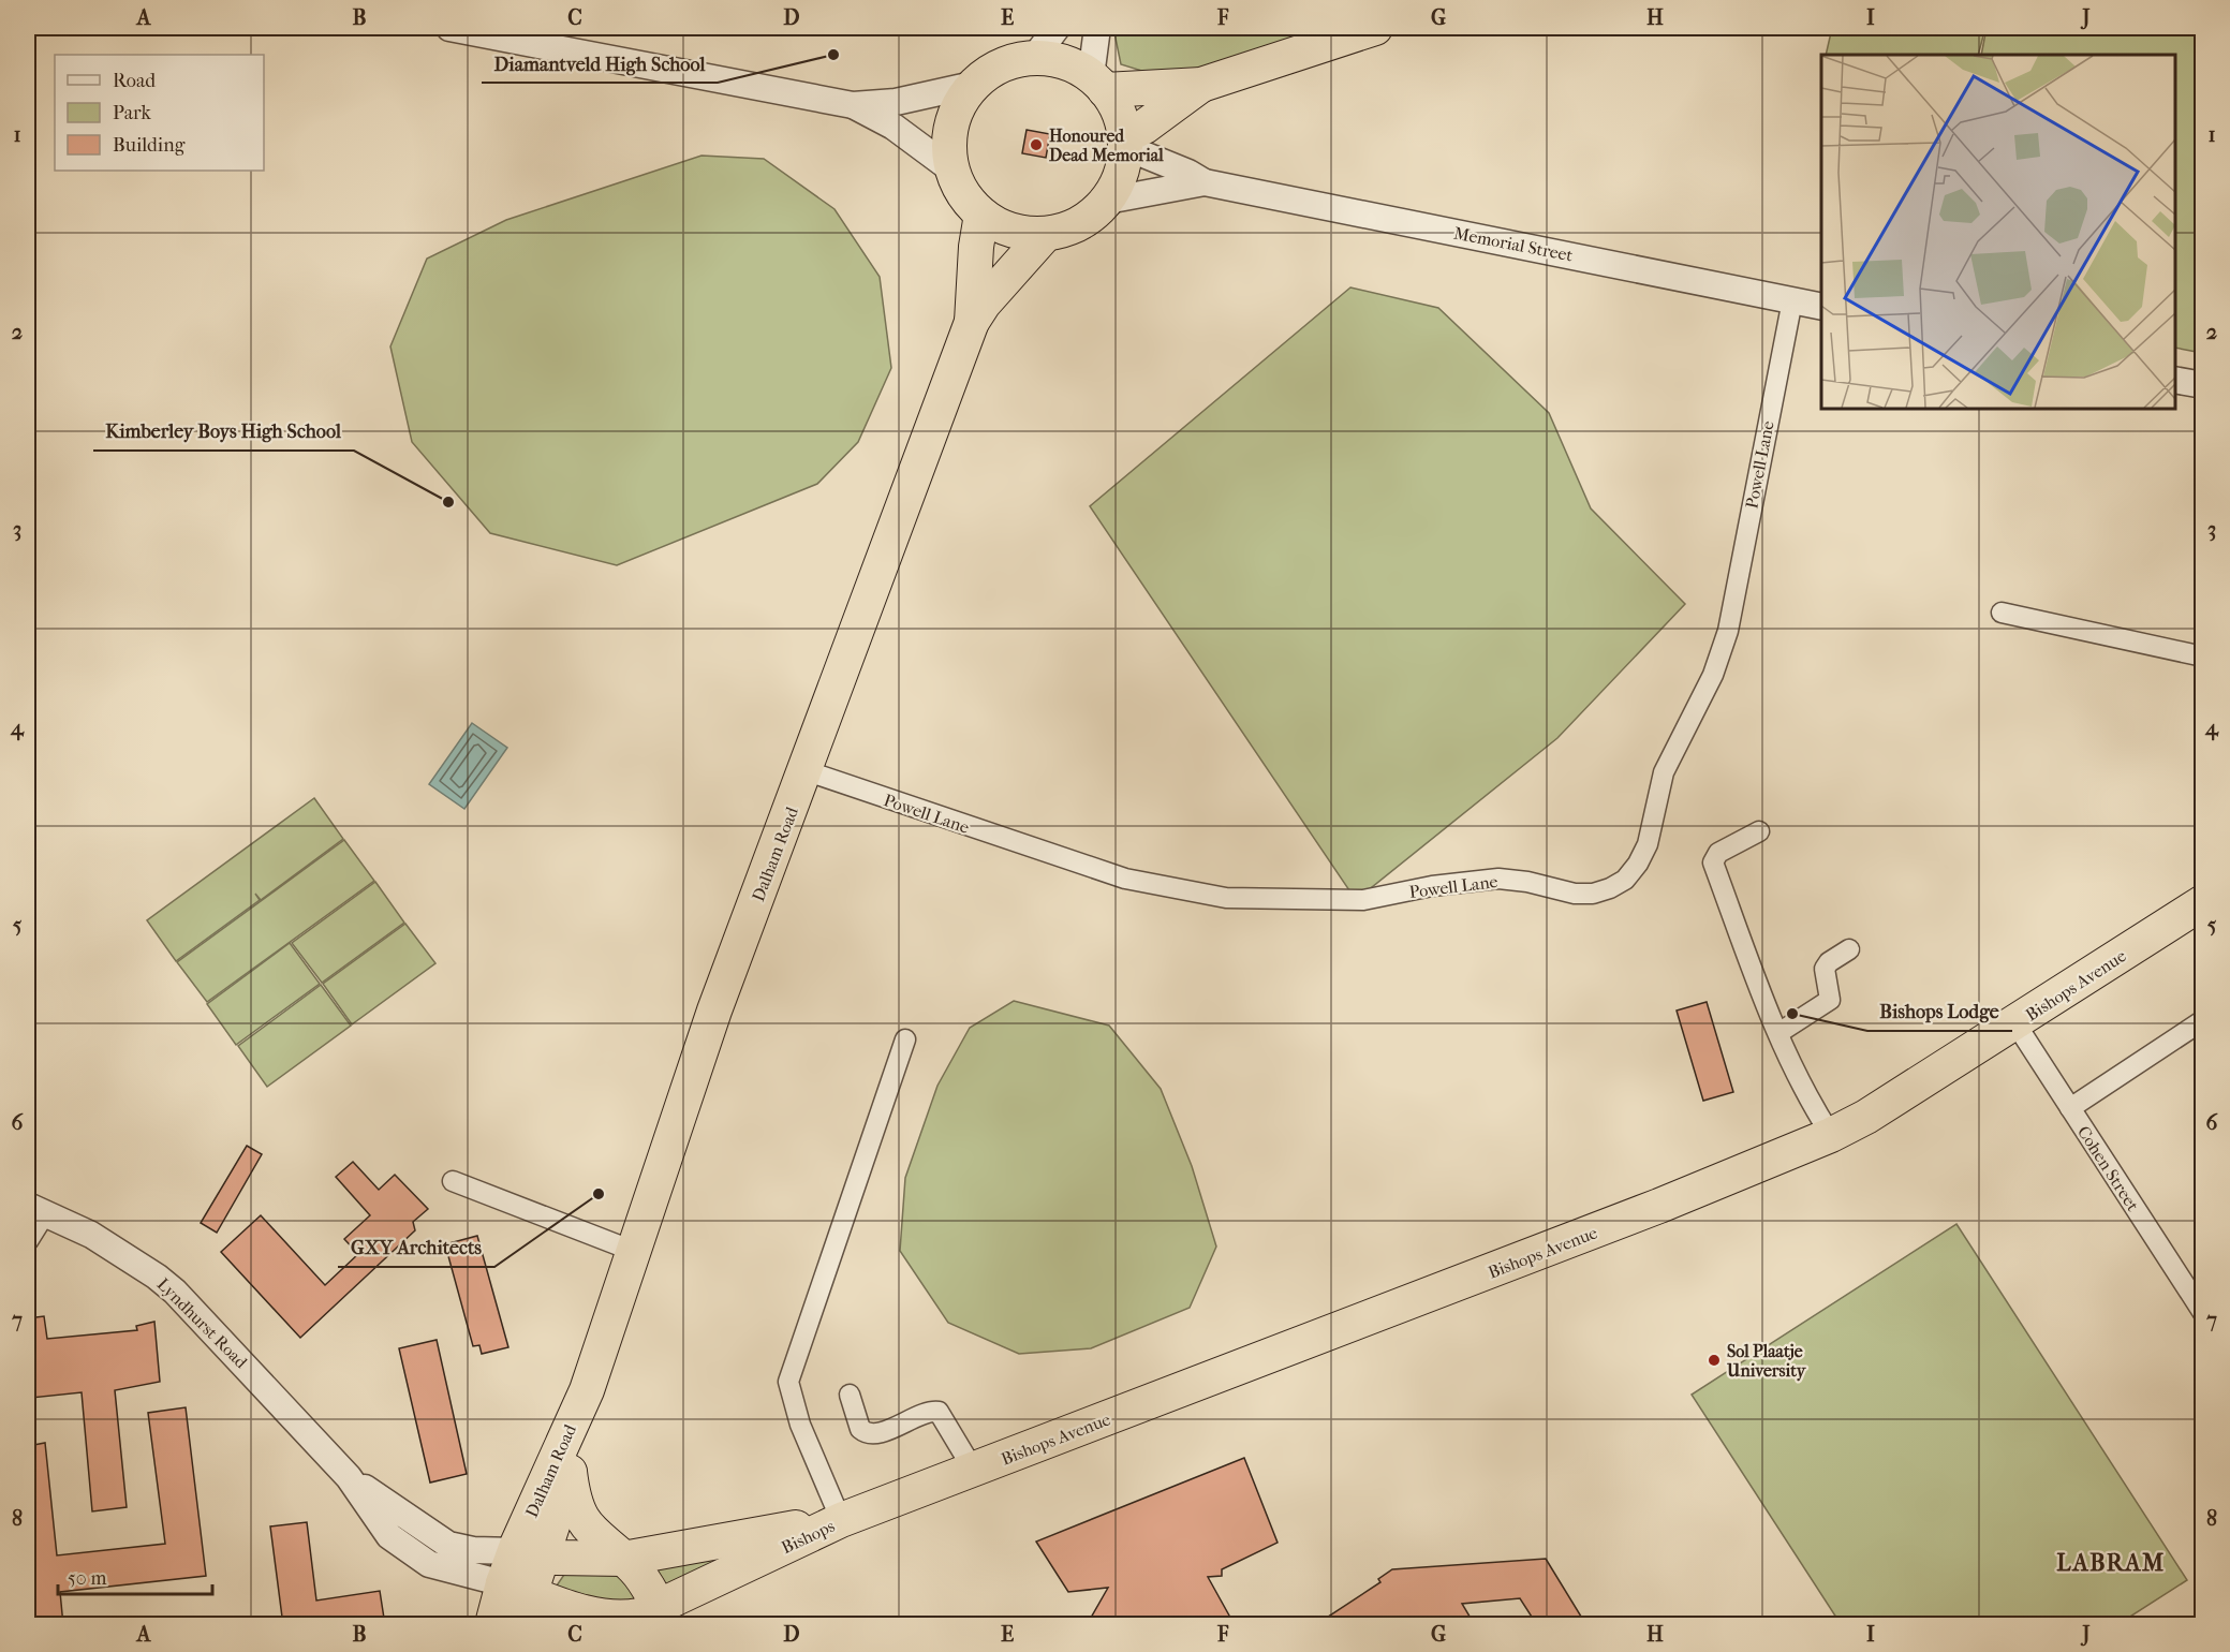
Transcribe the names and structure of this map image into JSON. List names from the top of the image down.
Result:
{
  "streets": {
    "highway": ["Dalham Road", "Bishops Avenue", "Bishops"],
    "street": [
      "Memorial Street",
      "Powell Lane",
      "Cohen Street",
      "Lyndhurst Road"
    ]
  },
  "crossings": [
    ["Memorial Street", "Powell Lane"],
    ["Memorial Street", "Dalham Road"],
    ["Powell Lane", "Dalham Road"],
    ["Dalham Road", "Lyndhurst Road"],
    ["Dalham Road", "Bishops"],
    ["Bishops Avenue", "Cohen Street"],
    ["Bishops Avenue", "Bishops"],
    ["Lyndhurst Road", "Bishops"]
  ],
  "districts": ["LABRAM"],
  "places": [
    "Diamantveld High School",
    "Honoured Dead Memorial",
    "Kimberley Boys High School",
    "Bishops Lodge",
    "GXY Architects",
    "Sol Plaatje University"
  ],
  "legend": ["Road", "Park", "Building"],
  "scale_bar": "50 m",
  "grid": {
    "columns": [
      "A",
      "B",
      "C",
      "D",
      "E",
      "F",
      "G",
      "H",
      "I",
      "J"
    ],
    "rows": [
      "1",
      "2",
      "3",
      "4",
      "5",
      "6",
      "7",
      "8"
    ]
  }
}
